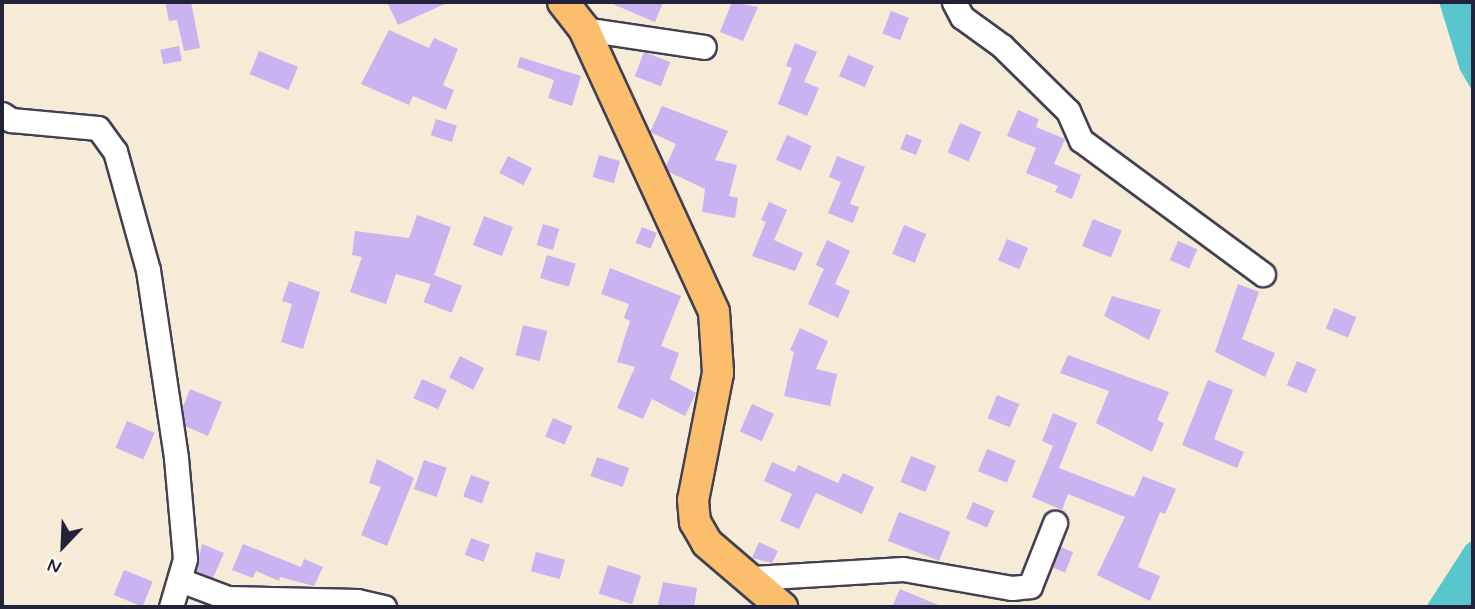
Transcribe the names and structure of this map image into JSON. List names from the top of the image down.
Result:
{
  "north": "bottom left"
}
